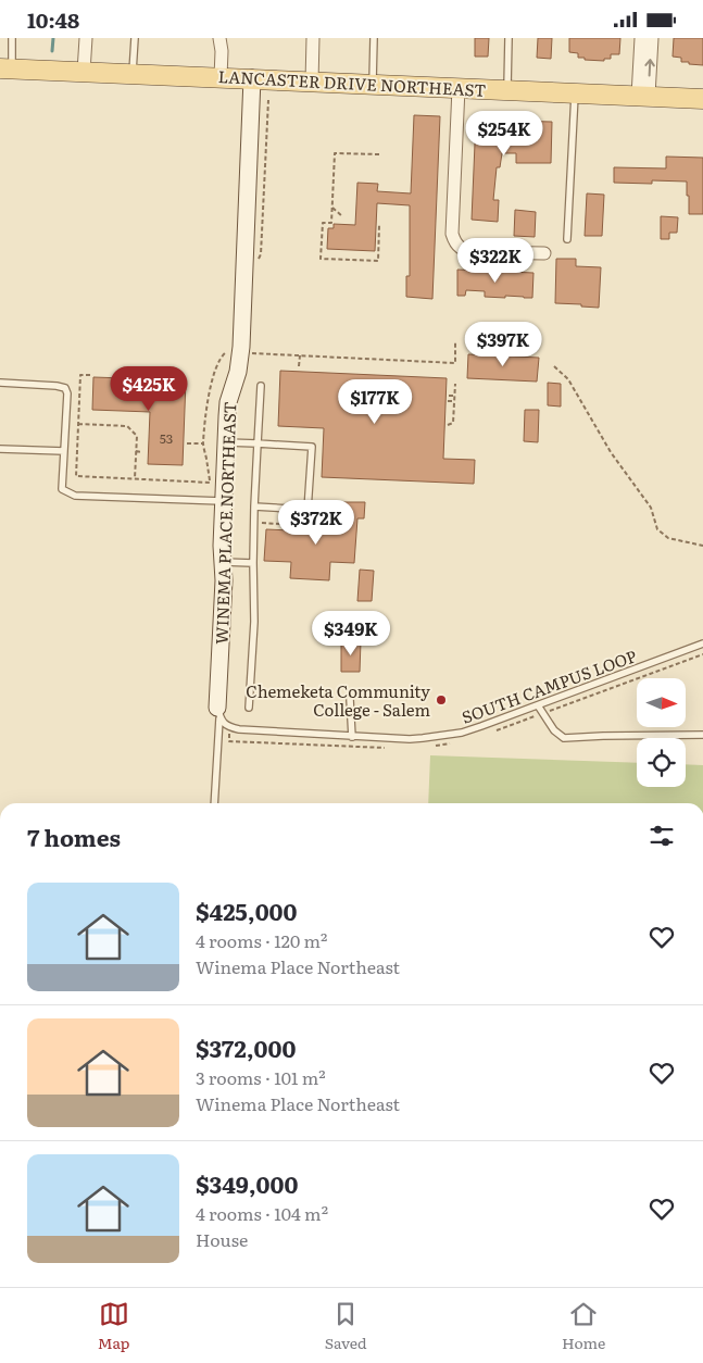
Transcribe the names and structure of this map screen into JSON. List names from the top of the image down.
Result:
{
  "streets": {
    "main road": ["LANCASTER DRIVE NORTHEAST"],
    "street": ["WINEMA PLACE NORTHEAST"],
    "lane": ["SOUTH CAMPUS LOOP"]
  },
  "crossings": [
    ["LANCASTER DRIVE NORTHEAST", "WINEMA PLACE NORTHEAST"]
  ],
  "places": ["Chemeketa Community College - Salem"],
  "house_numbers": ["53"],
  "north": "right",
  "page": {
    "status": "10:48",
    "price": [
      "$254K",
      "$322K",
      "$397K",
      "$425K",
      "$177K",
      "$372K",
      "$349K"
    ],
    "heading": "7 homes",
    "list": [
      {
        "name": "$425,000",
        "note": "4 rooms · 120 m² · Winema Place Northeast"
      },
      {
        "name": "$372,000",
        "note": "3 rooms · 101 m² · Winema Place Northeast"
      },
      {
        "name": "$349,000",
        "note": "4 rooms · 104 m² · House"
      }
    ],
    "tabs": ["Map", "Saved", "Home"]
  }
}
